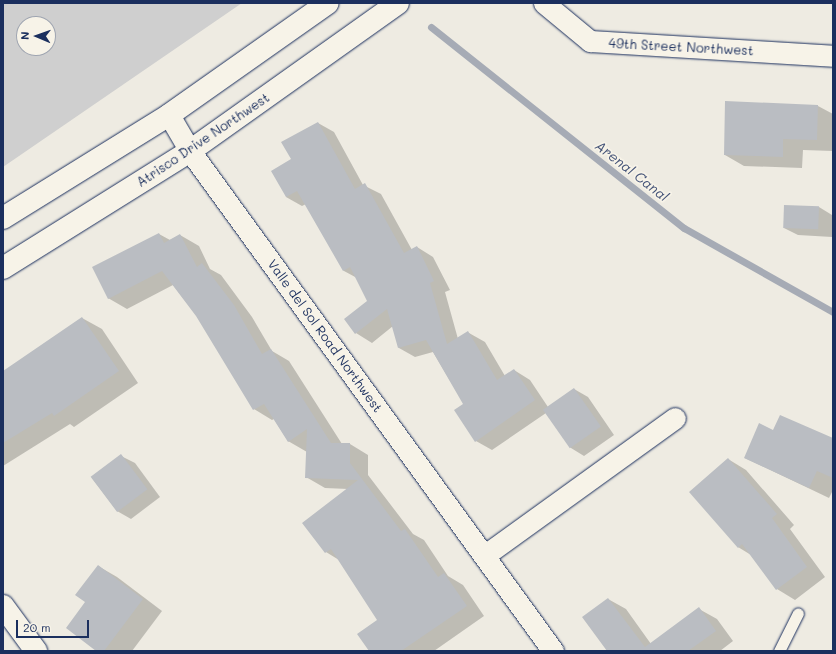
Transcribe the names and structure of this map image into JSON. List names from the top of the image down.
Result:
{
  "streets": {
    "main road": ["Atrisco Drive Northwest"],
    "street": ["49th Street Northwest", "Valle del Sol Road Northwest"]
  },
  "crossings": [
    ["Atrisco Drive Northwest", "Valle del Sol Road Northwest"]
  ],
  "water": ["Arenal Canal"],
  "scale_bar": "20 m",
  "north": "left"
}
